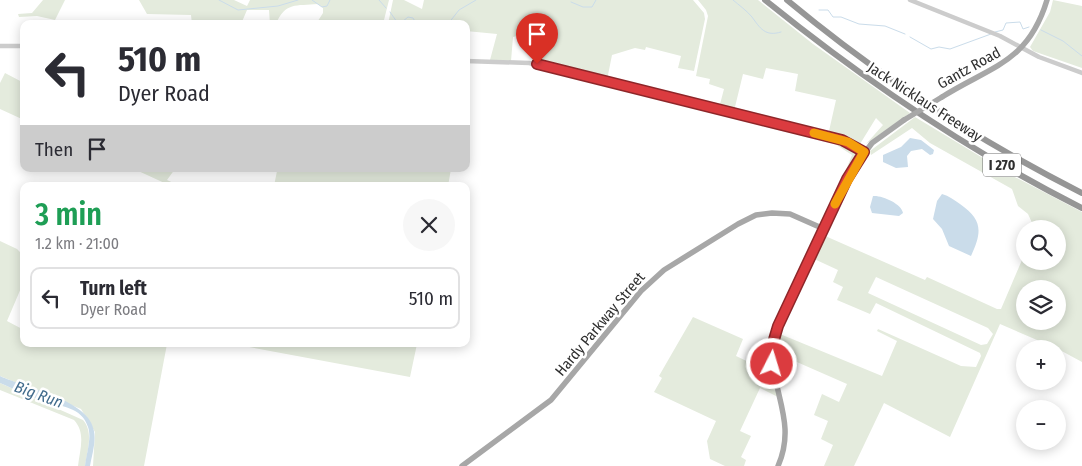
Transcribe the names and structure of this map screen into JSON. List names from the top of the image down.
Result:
{
  "streets": {
    "highway": ["Jack Nicklaus Freeway", "I 270"],
    "main road": ["Gantz Road", "Hardy Parkway Street"]
  },
  "crossings": [
    ["Gantz Road", "Hardy Parkway Street"]
  ],
  "water": ["Big Run"],
  "page": {
    "turn": ["510 m", "Dyer Road"],
    "then": "Then",
    "heading": ["3 min", "1.2 km · 21:00"],
    "map_buttons": ["+", "−"],
    "list": [
      {
        "name": "Turn left",
        "note": "Dyer Road",
        "value": "510 m"
      }
    ]
  }
}
